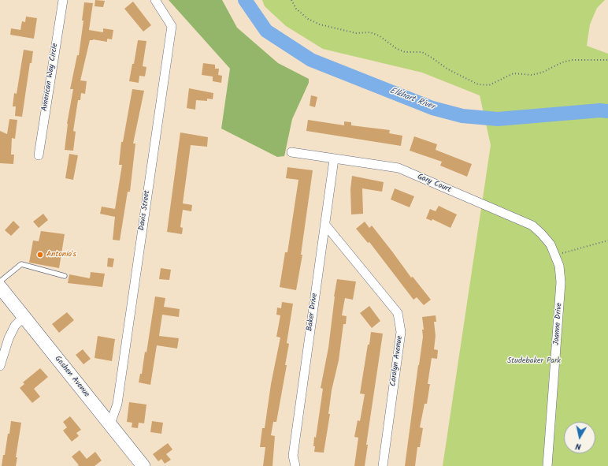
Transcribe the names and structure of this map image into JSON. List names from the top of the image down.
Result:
{
  "streets": {
    "main road": ["Goshen Avenue"],
    "street": [
      "American Way Circle",
      "Gary Court",
      "Davis Street",
      "Baker Drive",
      "Joanne Drive",
      "Carolyn Avenue"
    ]
  },
  "crossings": [
    ["Gary Court", "Baker Drive"],
    ["Gary Court", "Joanne Drive"],
    ["Davis Street", "Goshen Avenue"],
    ["Baker Drive", "Carolyn Avenue"]
  ],
  "water": ["Elkhart River"],
  "parks": ["Studebaker Park"],
  "places": ["Antonio's"],
  "north": "bottom"
}
